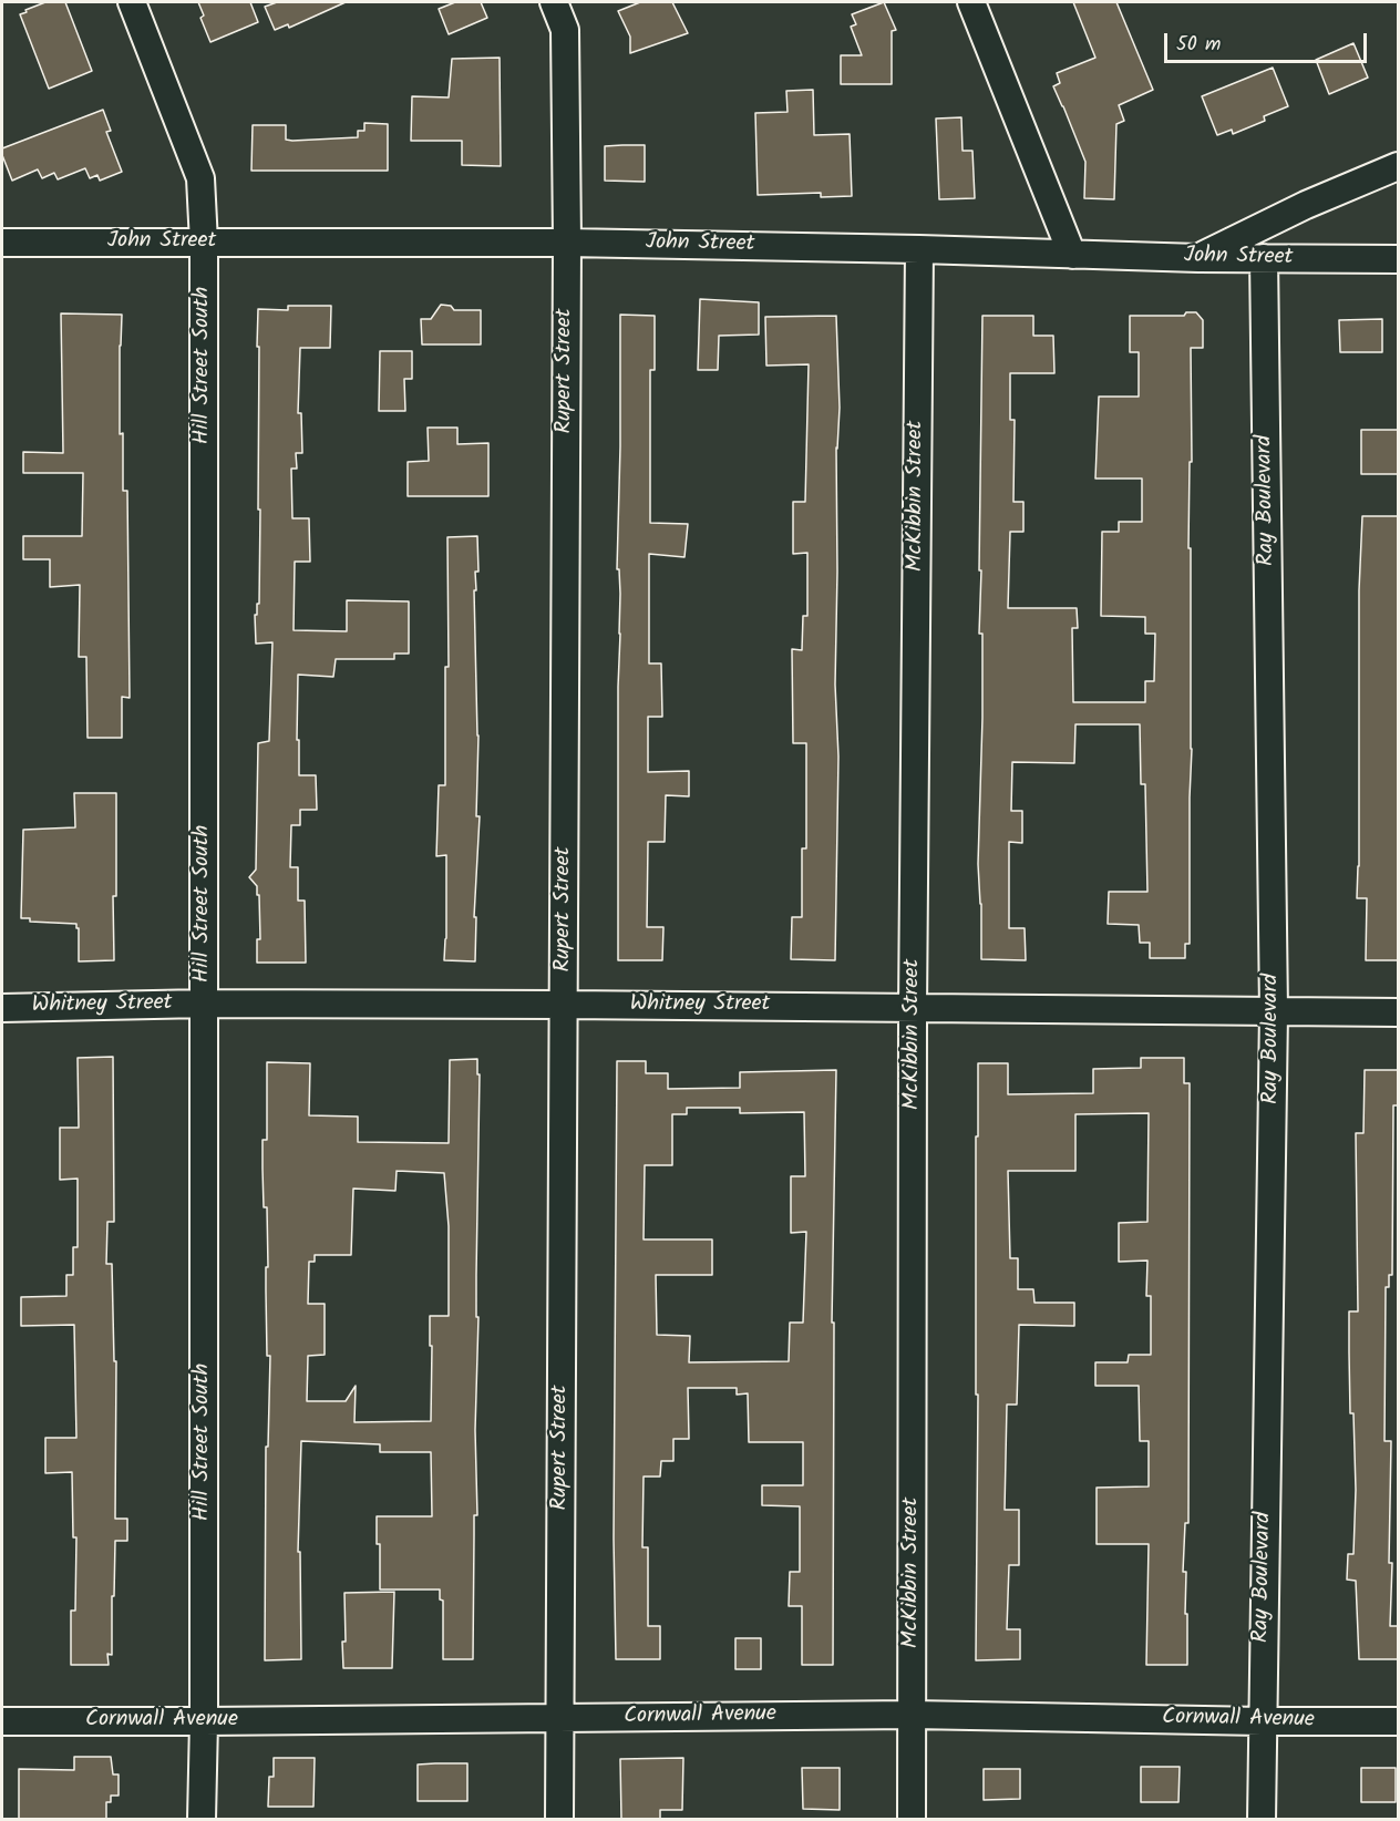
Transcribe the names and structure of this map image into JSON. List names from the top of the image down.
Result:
{
  "streets": {
    "street": [
      "John Street",
      "Hill Street South",
      "Rupert Street",
      "McKibbin Street",
      "Ray Boulevard",
      "Whitney Street",
      "Cornwall Avenue"
    ]
  },
  "crossings": [
    ["John Street", "Hill Street South"],
    ["John Street", "Rupert Street"],
    ["John Street", "McKibbin Street"],
    ["John Street", "Ray Boulevard"],
    ["Hill Street South", "Whitney Street"],
    ["Hill Street South", "Cornwall Avenue"],
    ["Rupert Street", "Whitney Street"],
    ["Rupert Street", "Cornwall Avenue"],
    ["McKibbin Street", "Whitney Street"],
    ["McKibbin Street", "Cornwall Avenue"],
    ["Ray Boulevard", "Whitney Street"],
    ["Ray Boulevard", "Cornwall Avenue"]
  ],
  "scale_bar": "50 m"
}
